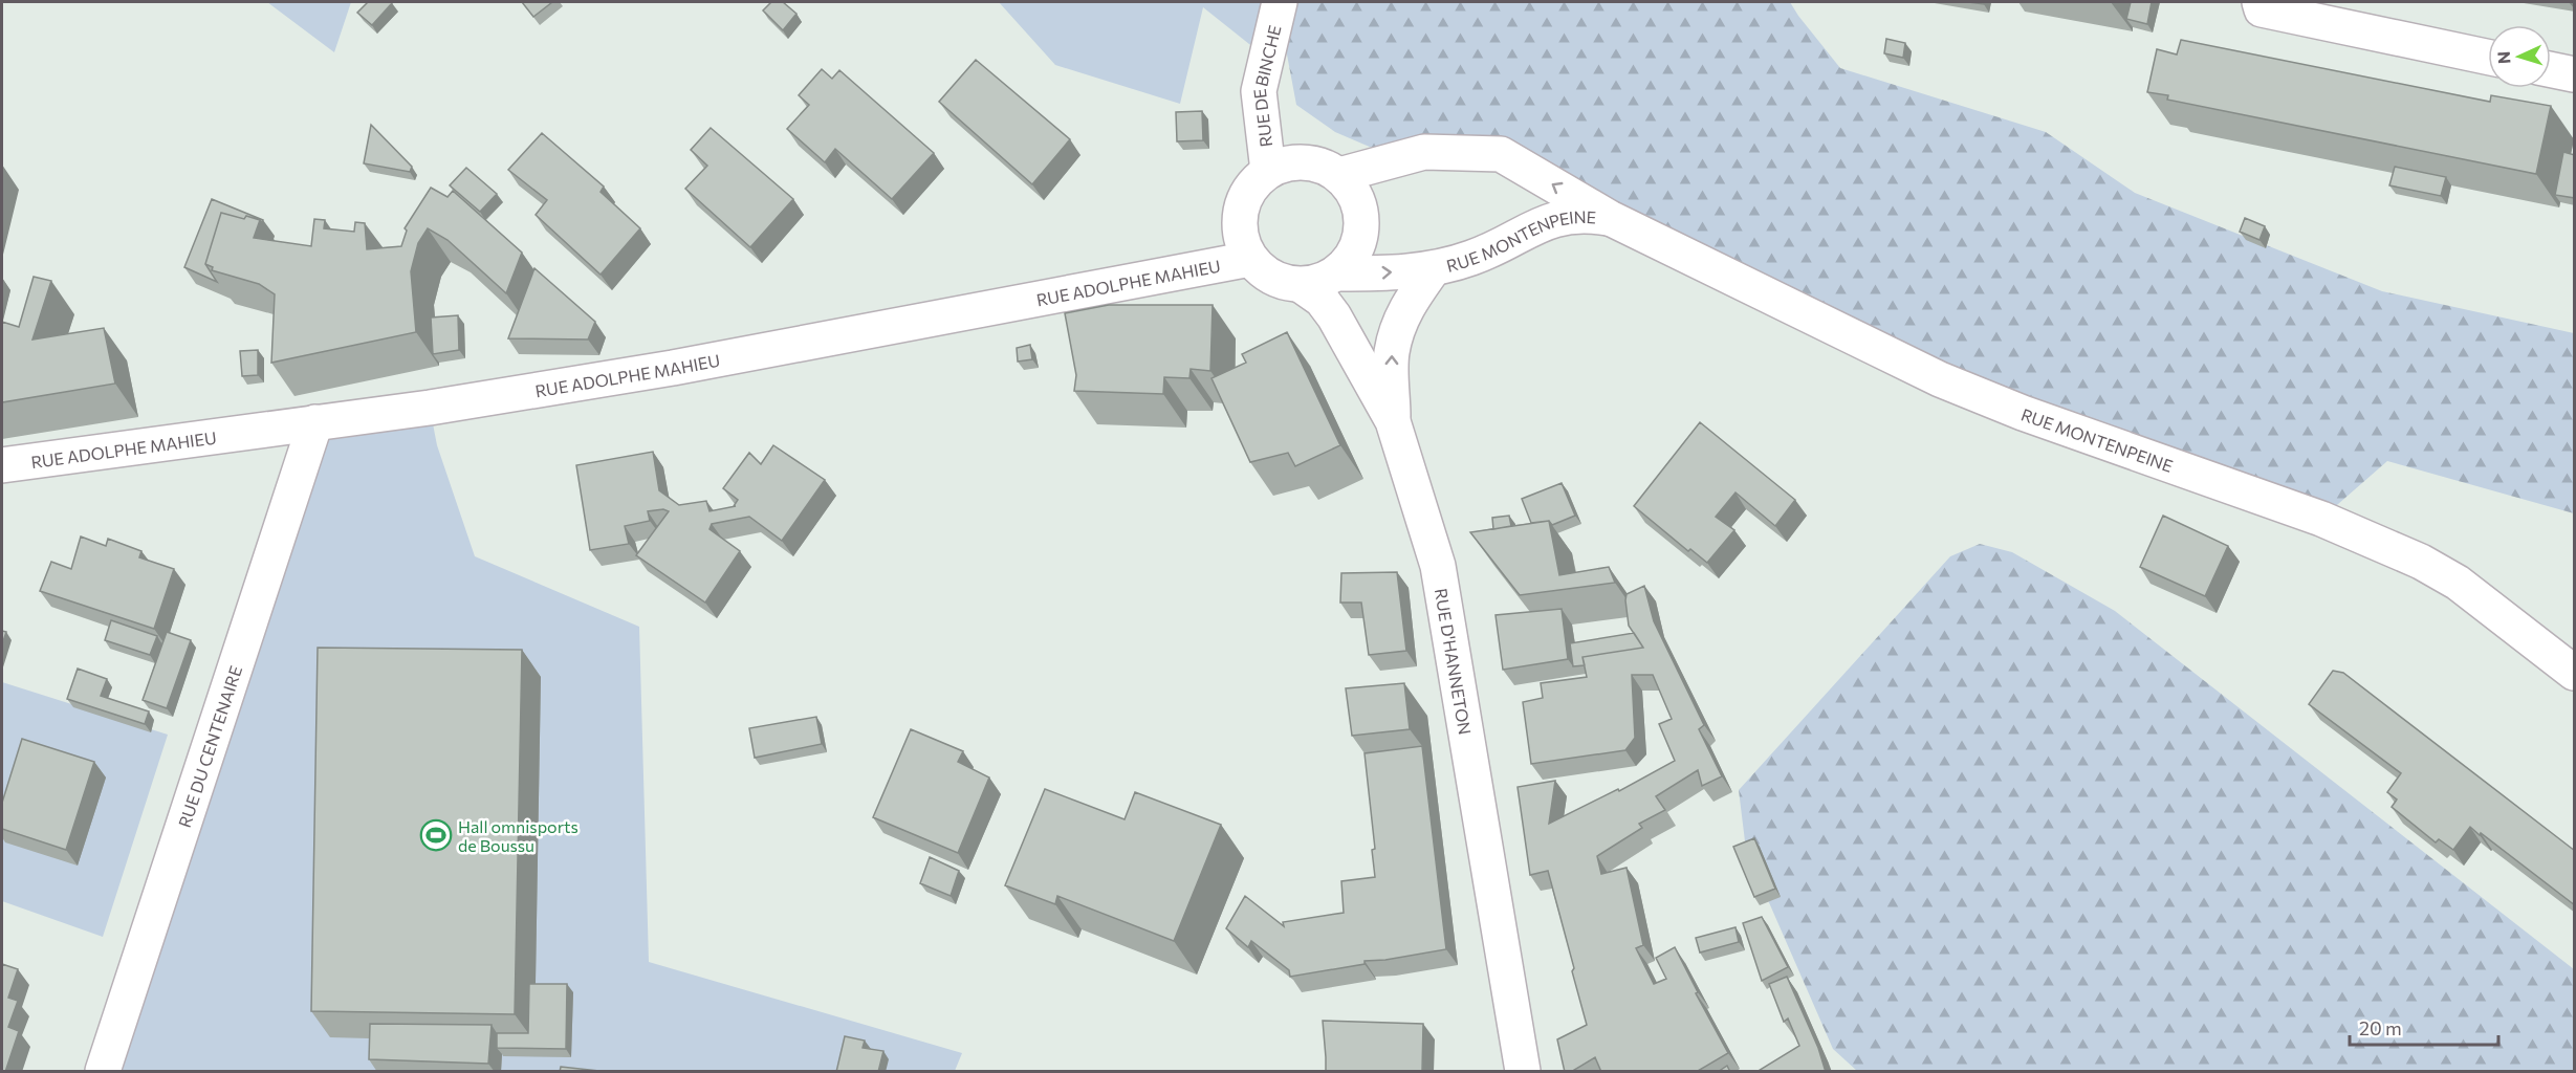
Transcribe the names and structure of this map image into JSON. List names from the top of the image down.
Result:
{
  "streets": {
    "street": [
      "RUE DE BINCHE",
      "RUE MONTENPEINE",
      "RUE ADOLPHE MAHIEU",
      "RUE D'HANNETON",
      "RUE DU CENTENAIRE"
    ]
  },
  "crossings": [
    ["RUE DE BINCHE", "RUE MONTENPEINE"],
    ["RUE DE BINCHE", "RUE ADOLPHE MAHIEU"],
    ["RUE DE BINCHE", "RUE D'HANNETON"],
    ["RUE MONTENPEINE", "RUE ADOLPHE MAHIEU"],
    ["RUE MONTENPEINE", "RUE D'HANNETON"],
    ["RUE ADOLPHE MAHIEU", "RUE D'HANNETON"],
    ["RUE ADOLPHE MAHIEU", "RUE DU CENTENAIRE"]
  ],
  "places": {
    "sports": ["Hall omnisports de Boussu"]
  },
  "scale_bar": "20 m",
  "north": "left"
}
